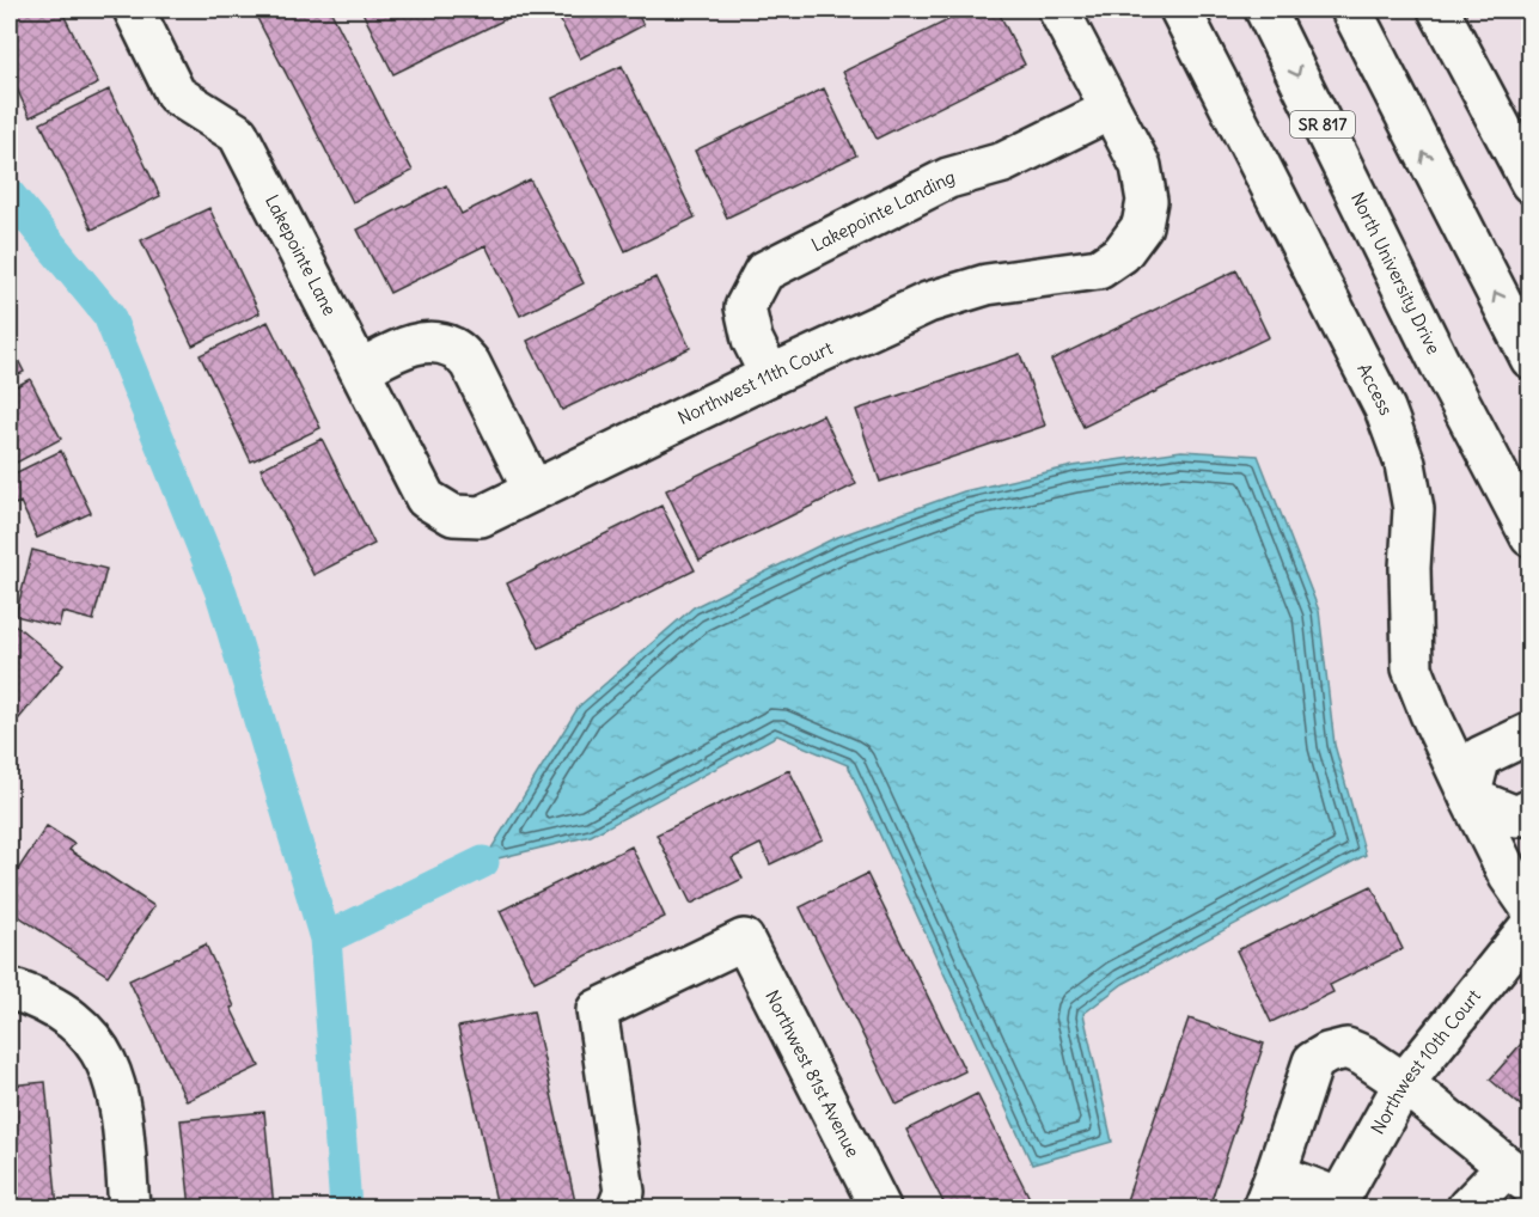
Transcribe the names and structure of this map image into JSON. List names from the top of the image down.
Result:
{
  "streets": {
    "street": [
      "SR 817",
      "Lakepointe Landing",
      "Lakepointe Lane",
      "North University Drive",
      "Northwest 11th Court",
      "Access",
      "Northwest 10th Court",
      "Northwest 81st Avenue"
    ]
  },
  "crossings": [
    ["Lakepointe Landing", "Northwest 11th Court"],
    ["Lakepointe Lane", "Northwest 11th Court"]
  ]
}
